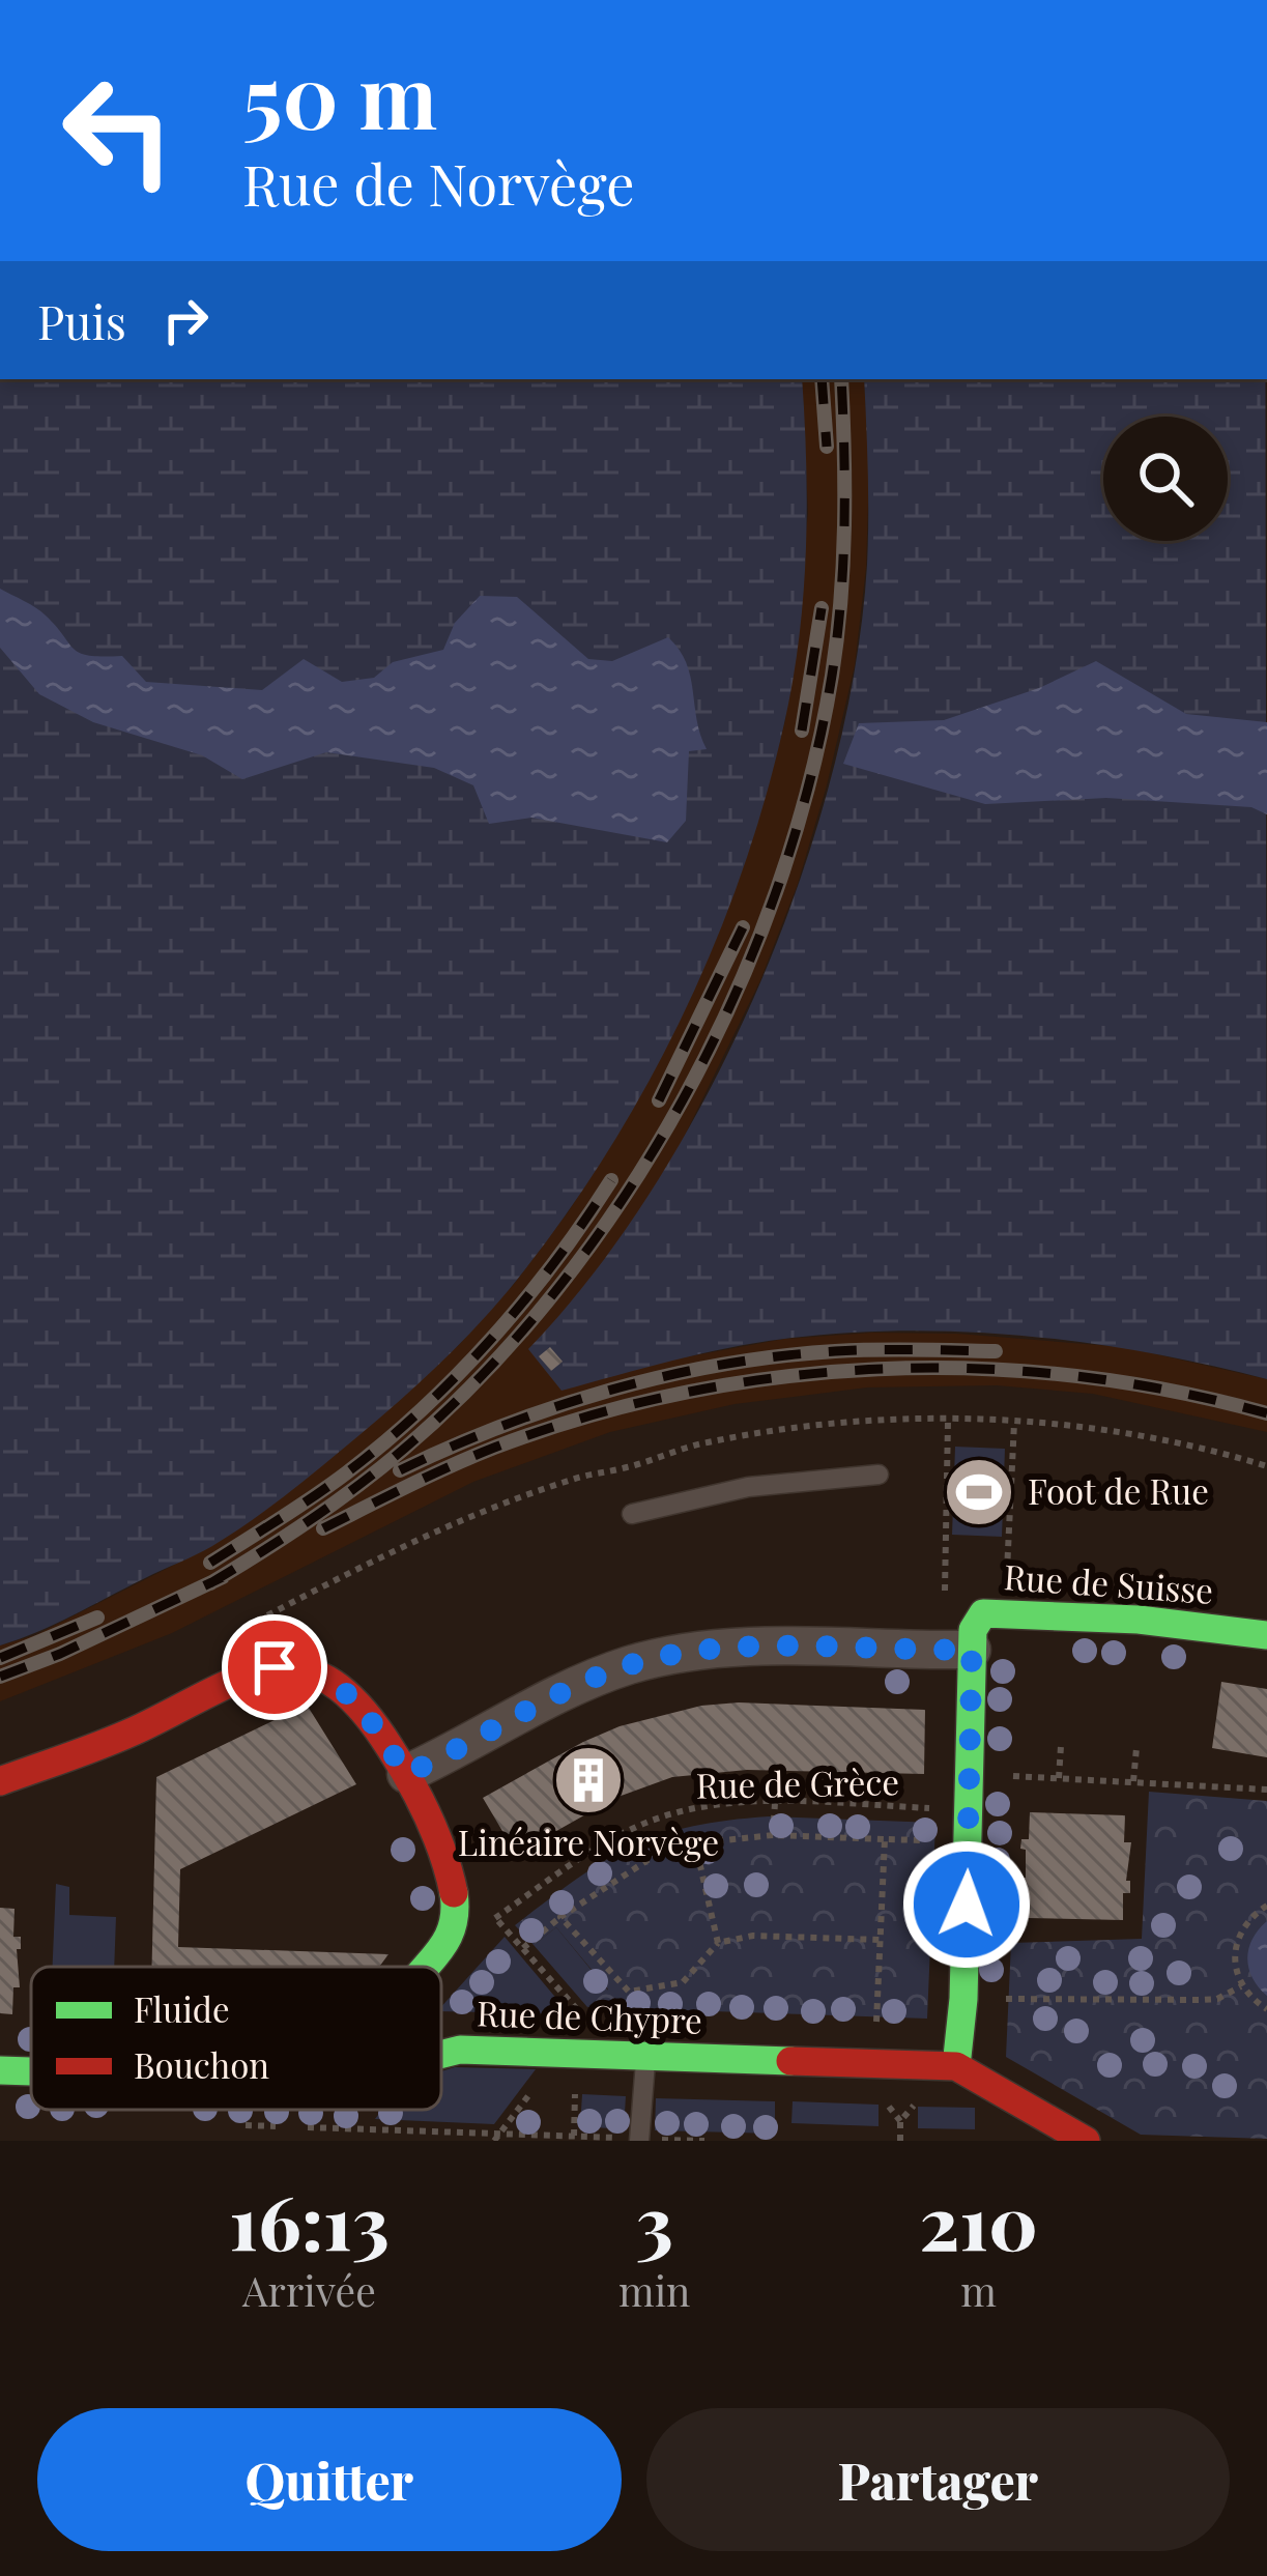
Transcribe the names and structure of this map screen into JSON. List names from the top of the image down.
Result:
{
  "streets": {
    "street": ["Rue de Suisse", "Rue de Chypre"],
    "path": ["Rue de Grèce"]
  },
  "places": {
    "sports": ["Foot de Rue"],
    "building": ["Linéaire Norvège"]
  },
  "legend": ["Fluide", "Bouchon"],
  "page": {
    "turn": ["50 m", "Rue de Norvège"],
    "then": "Puis",
    "eta": [
      "16:13",
      "Arrivée",
      "3",
      "min",
      "210",
      "m"
    ],
    "buttons": ["Quitter", "Partager"]
  }
}
